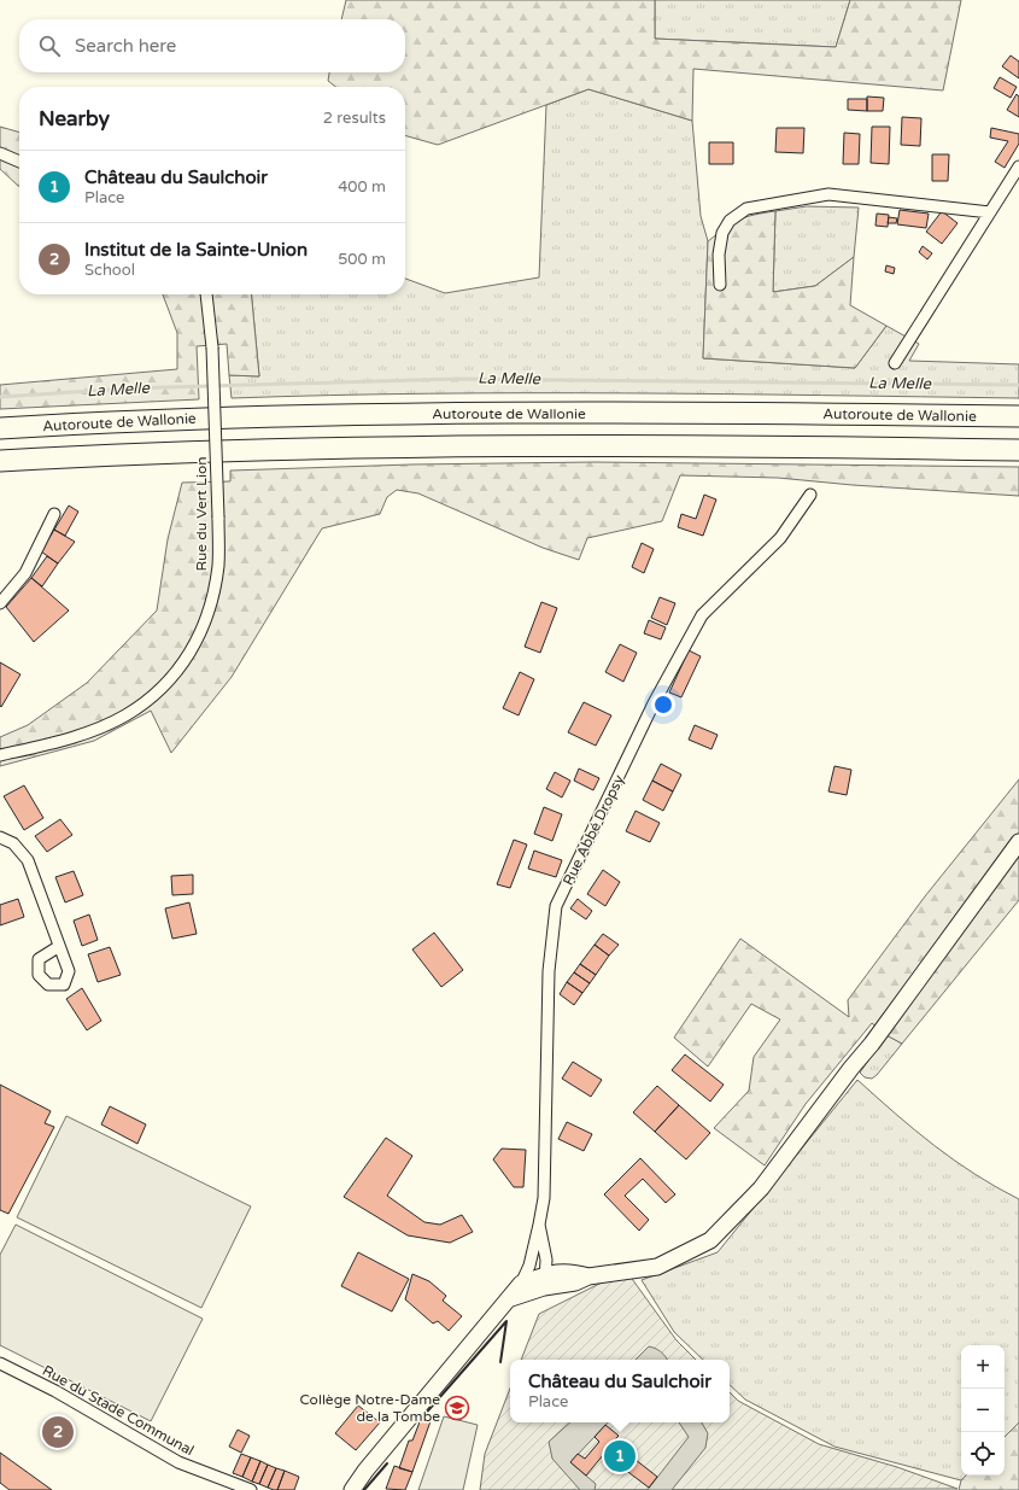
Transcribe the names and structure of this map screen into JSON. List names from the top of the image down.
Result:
{
  "streets": {
    "highway": ["Autoroute de Wallonie"],
    "street": ["Rue du Vert Lion", "Rue Abbé Dropsy", "Rue du Stade Communal"]
  },
  "water": ["La Melle"],
  "places": {
    "school or university": ["Collège Notre-Dame de la Tombe"]
  },
  "page": {
    "search": "Search here",
    "heading": ["Nearby", "2 results"],
    "list": [
      {
        "mark": "1",
        "name": "Château du Saulchoir",
        "note": "Place",
        "value": "400 m"
      },
      {
        "mark": "2",
        "name": "Institut de la Sainte-Union",
        "note": "School",
        "value": "500 m"
      }
    ],
    "map_buttons": ["+", "−"],
    "popup": ["Château du Saulchoir", "Place"],
    "pins": ["2", "1"]
  }
}
